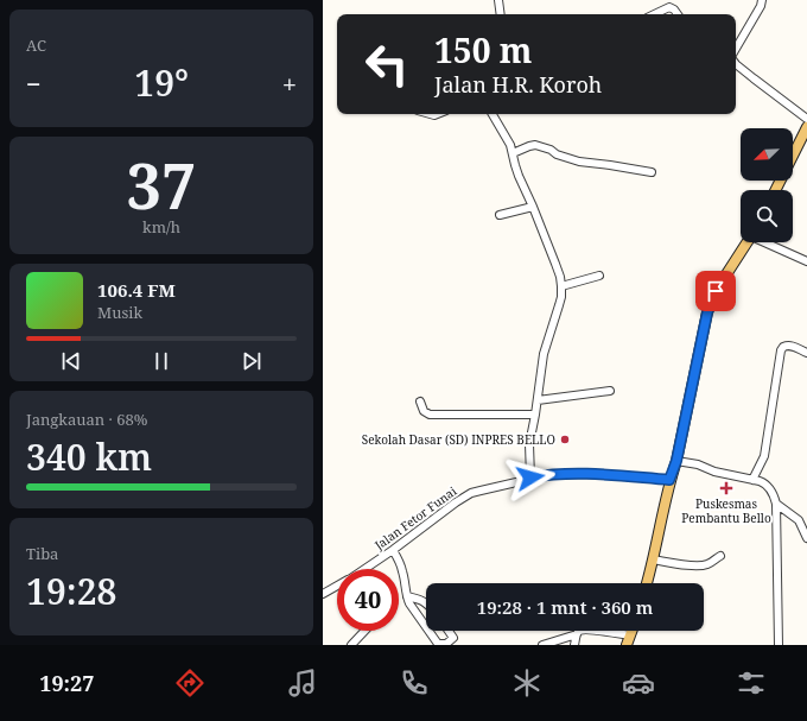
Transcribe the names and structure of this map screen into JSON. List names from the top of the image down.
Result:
{
  "streets": {
    "street": ["Jalan Fetor Funai"]
  },
  "places": {
    "other": ["Sekolah Dasar (SD) INPRES BELLO"],
    "health": ["Puskesmas Pembantu Bello"]
  },
  "north": "bottom left",
  "page": {
    "tile": [
      "AC",
      ["37", "km/h"],
      ["Jangkauan · 68%", "340 km"],
      ["Tiba", "19:28"]
    ],
    "turn": ["150 m", "Jalan H.R. Koroh"],
    "heat": ["−", "19°", "+"],
    "song": ["106.4 FM", "Musik"],
    "limit": "40",
    "trip": "19:28 · 1 mnt · 360 m",
    "tabs": "19:27"
  }
}
